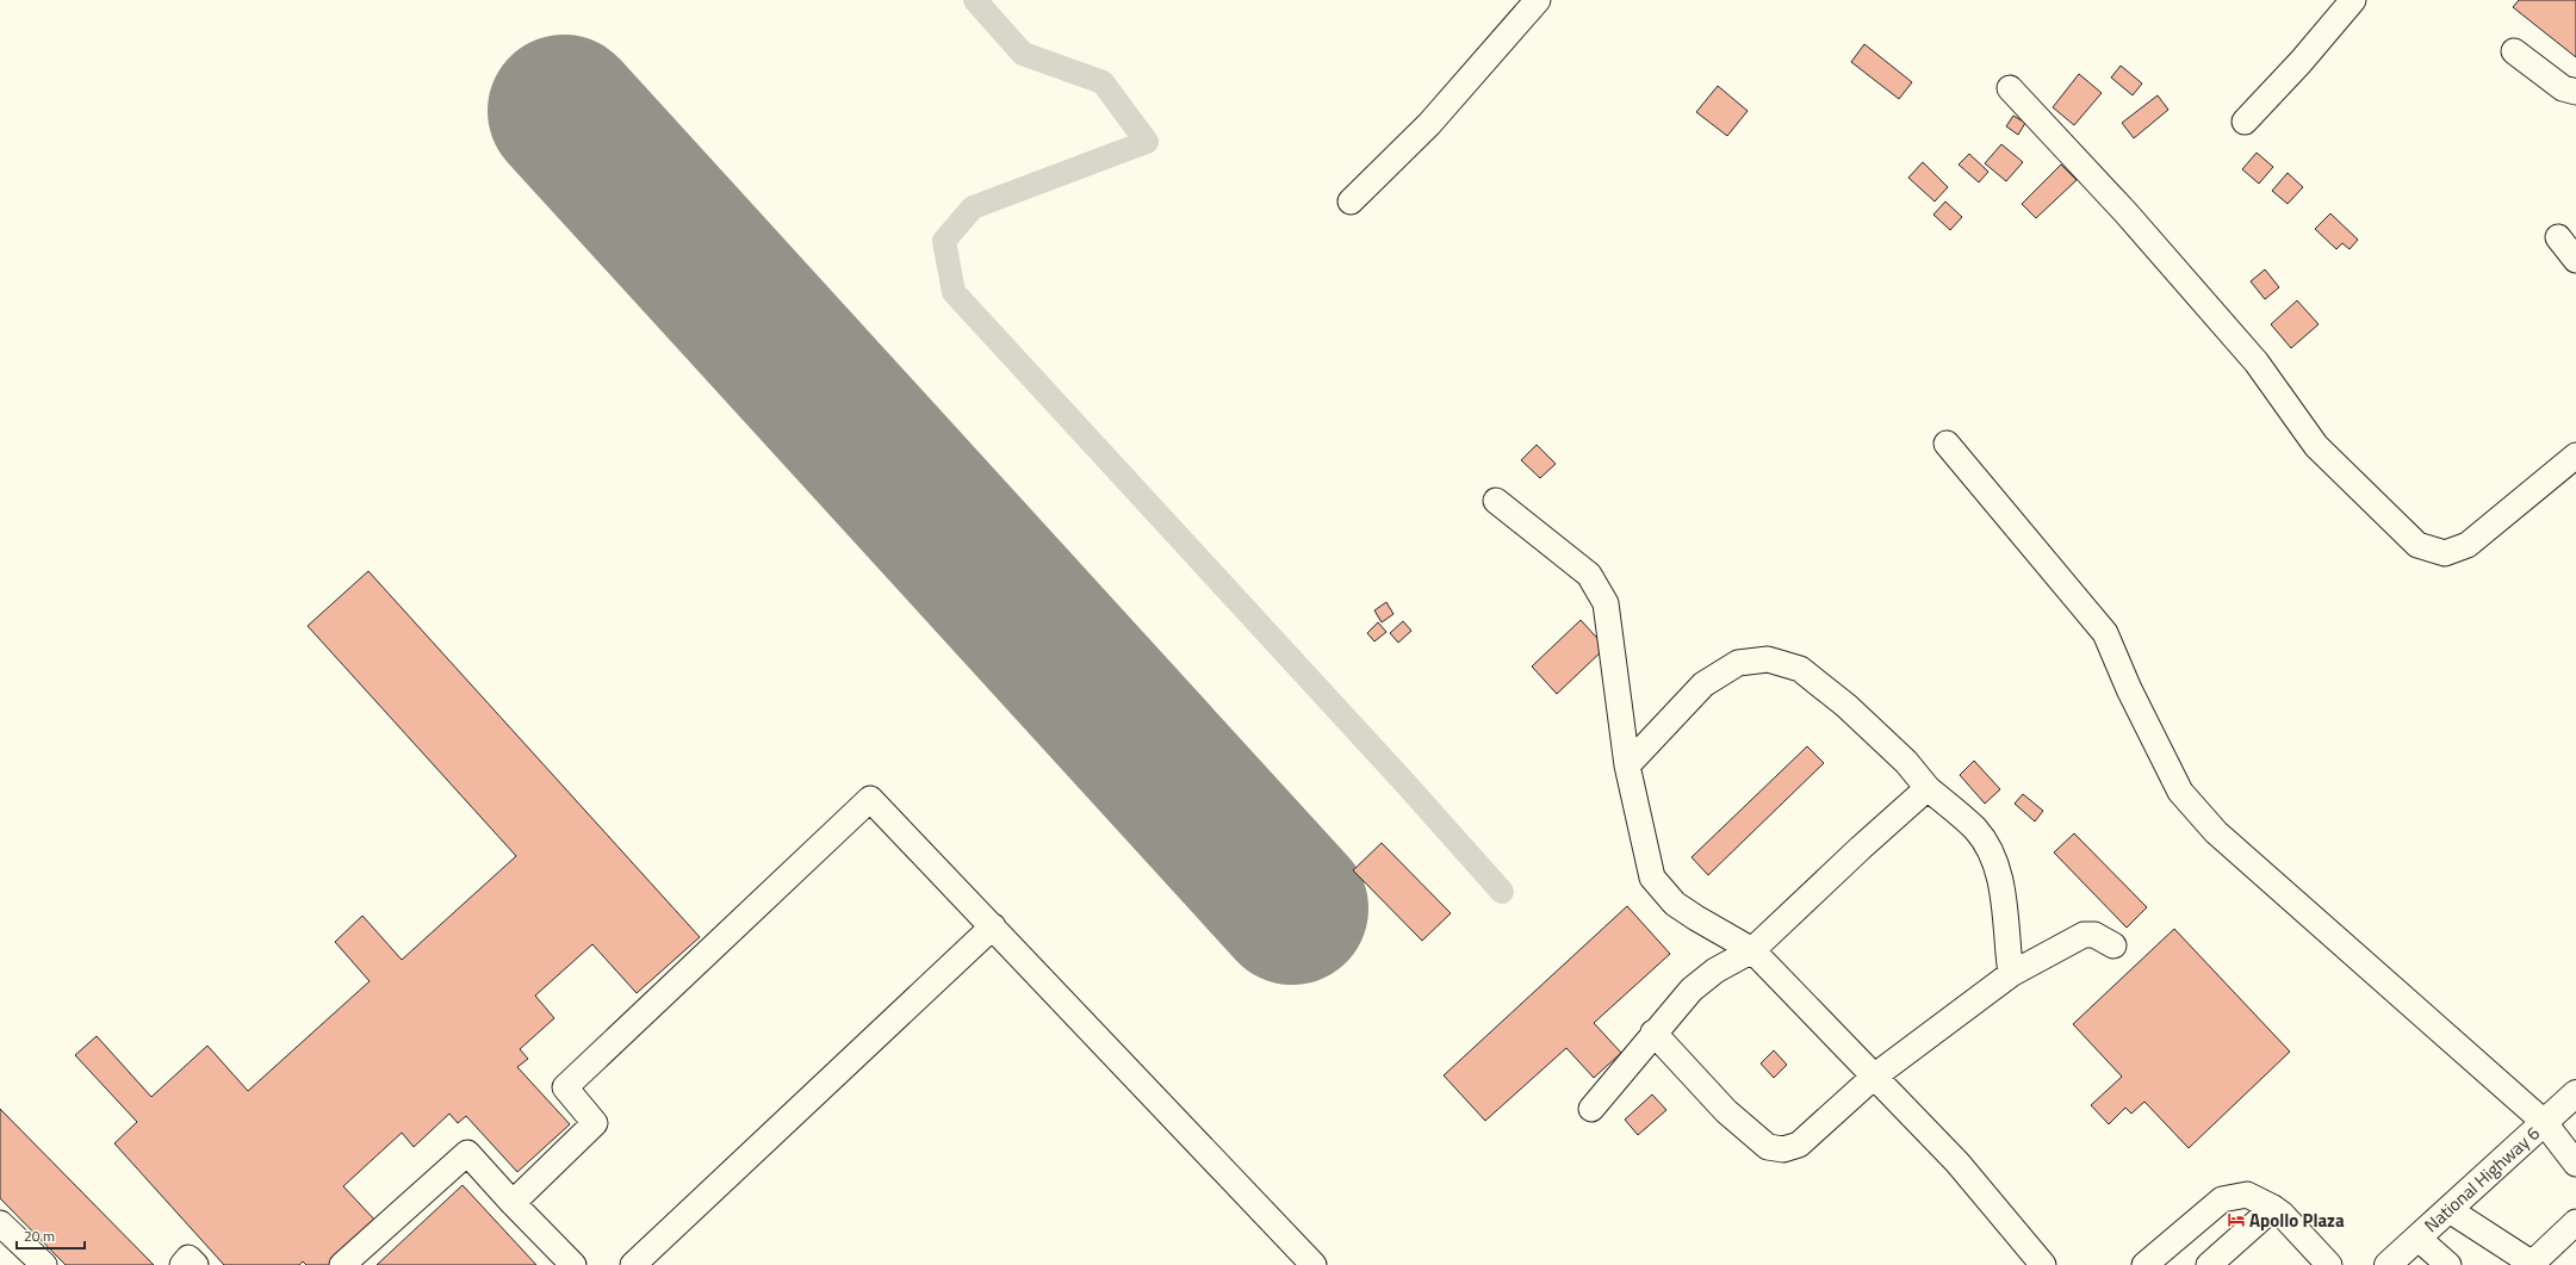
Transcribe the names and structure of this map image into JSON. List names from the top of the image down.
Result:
{
  "streets": {
    "highway": ["National Highway 6"]
  },
  "places": {
    "hotel": ["Apollo Plaza"]
  },
  "scale_bar": "20 m"
}
